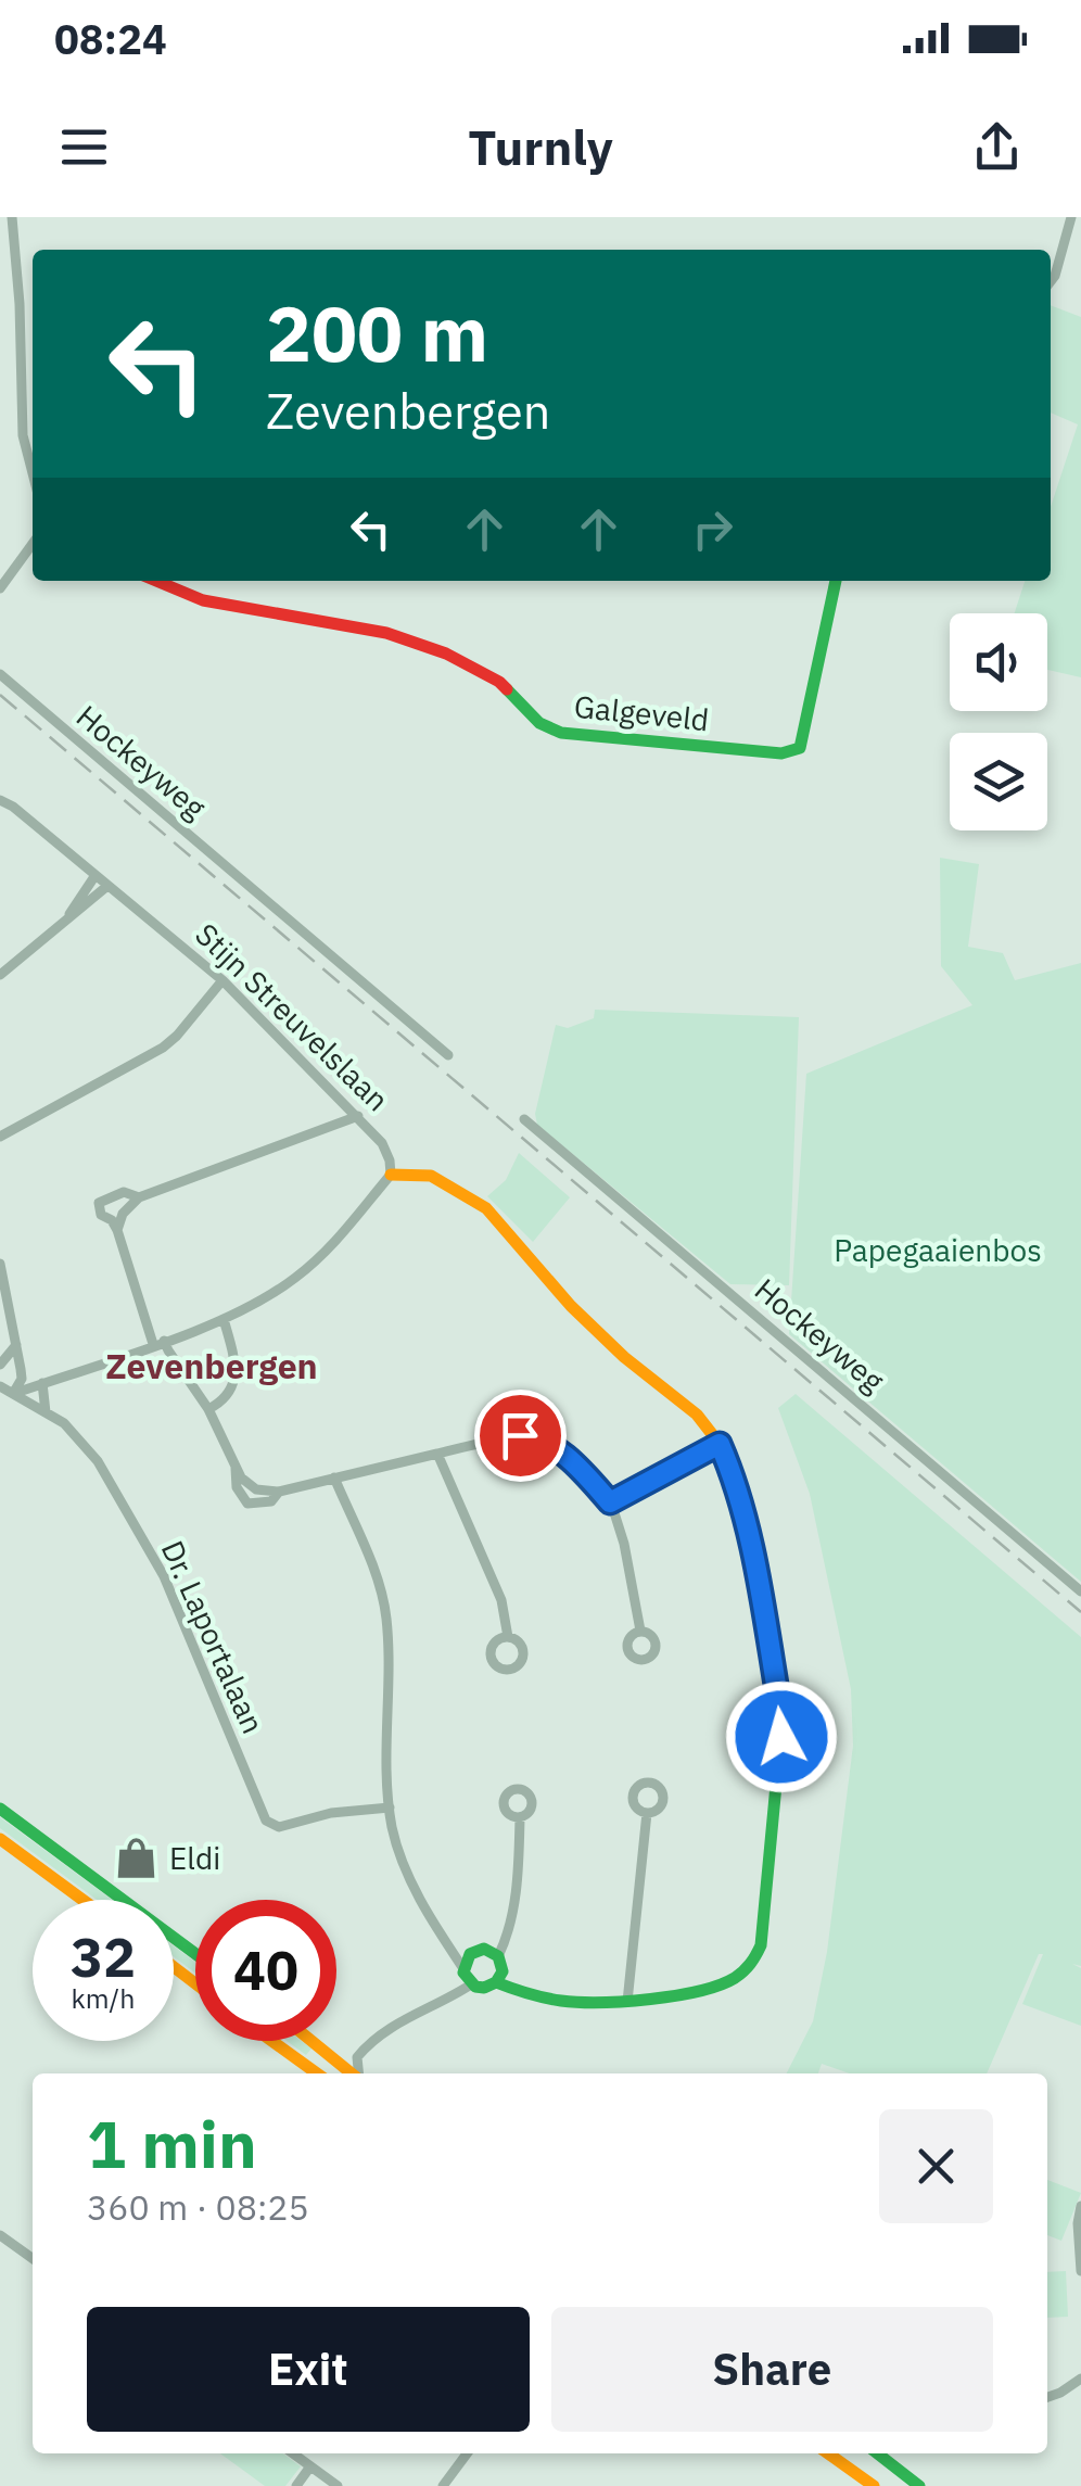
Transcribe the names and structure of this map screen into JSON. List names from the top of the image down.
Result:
{
  "streets": {
    "street": [
      "Galgeveld",
      "Hockeyweg",
      "Stijn Streuvelslaan",
      "Dr. Laportalaan"
    ]
  },
  "districts": ["Zevenbergen"],
  "parks": ["Papegaaienbos"],
  "places": {
    "shop": ["Eldi"]
  },
  "page": {
    "status": "08:24",
    "header": "Turnly",
    "turn": ["200 m", "Zevenbergen"],
    "speed": "32 km/h",
    "limit": "40",
    "heading": ["1 min", "360 m · 08:25"],
    "buttons": ["Exit", "Share"]
  }
}
